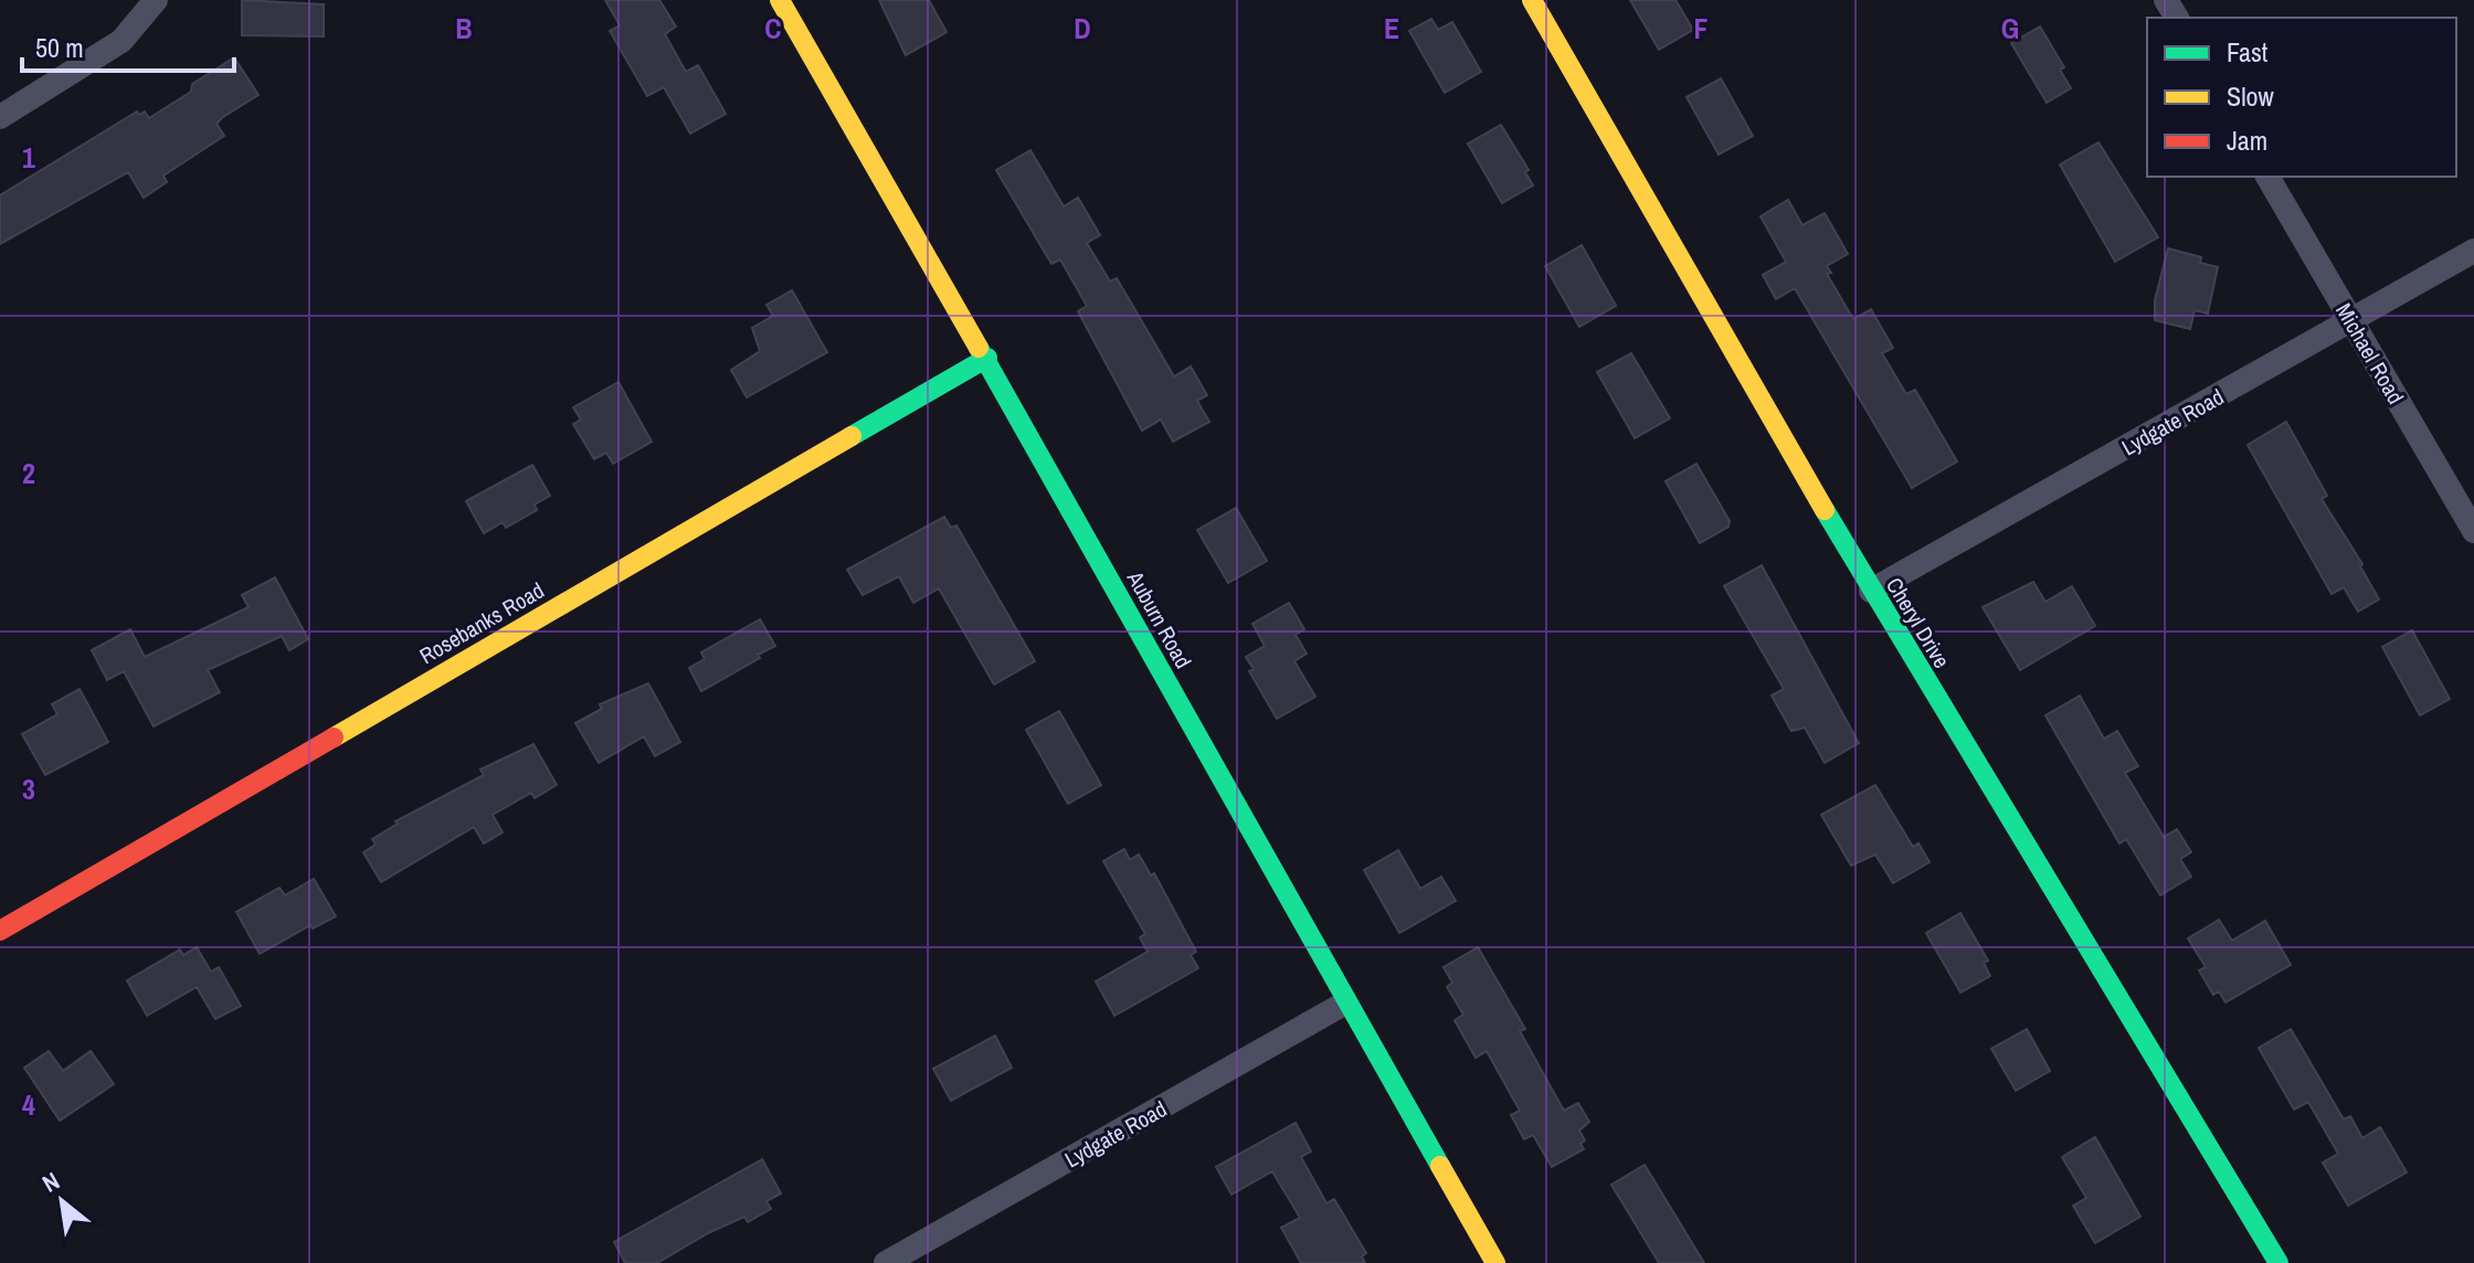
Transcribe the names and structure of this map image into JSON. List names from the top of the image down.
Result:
{
  "streets": {
    "street": [
      "Michael Road",
      "Lydgate Road",
      "Auburn Road",
      "Rosebanks Road",
      "Cheryl Drive"
    ]
  },
  "crossings": [
    ["Michael Road", "Lydgate Road"],
    ["Lydgate Road", "Auburn Road"],
    ["Lydgate Road", "Cheryl Drive"],
    ["Auburn Road", "Rosebanks Road"]
  ],
  "legend": ["Fast", "Slow", "Jam"],
  "scale_bar": "50 m",
  "north": "top left",
  "grid": {
    "columns": [
      "B",
      "C",
      "D",
      "E",
      "F",
      "G"
    ],
    "rows": [
      "1",
      "2",
      "3",
      "4"
    ]
  }
}
